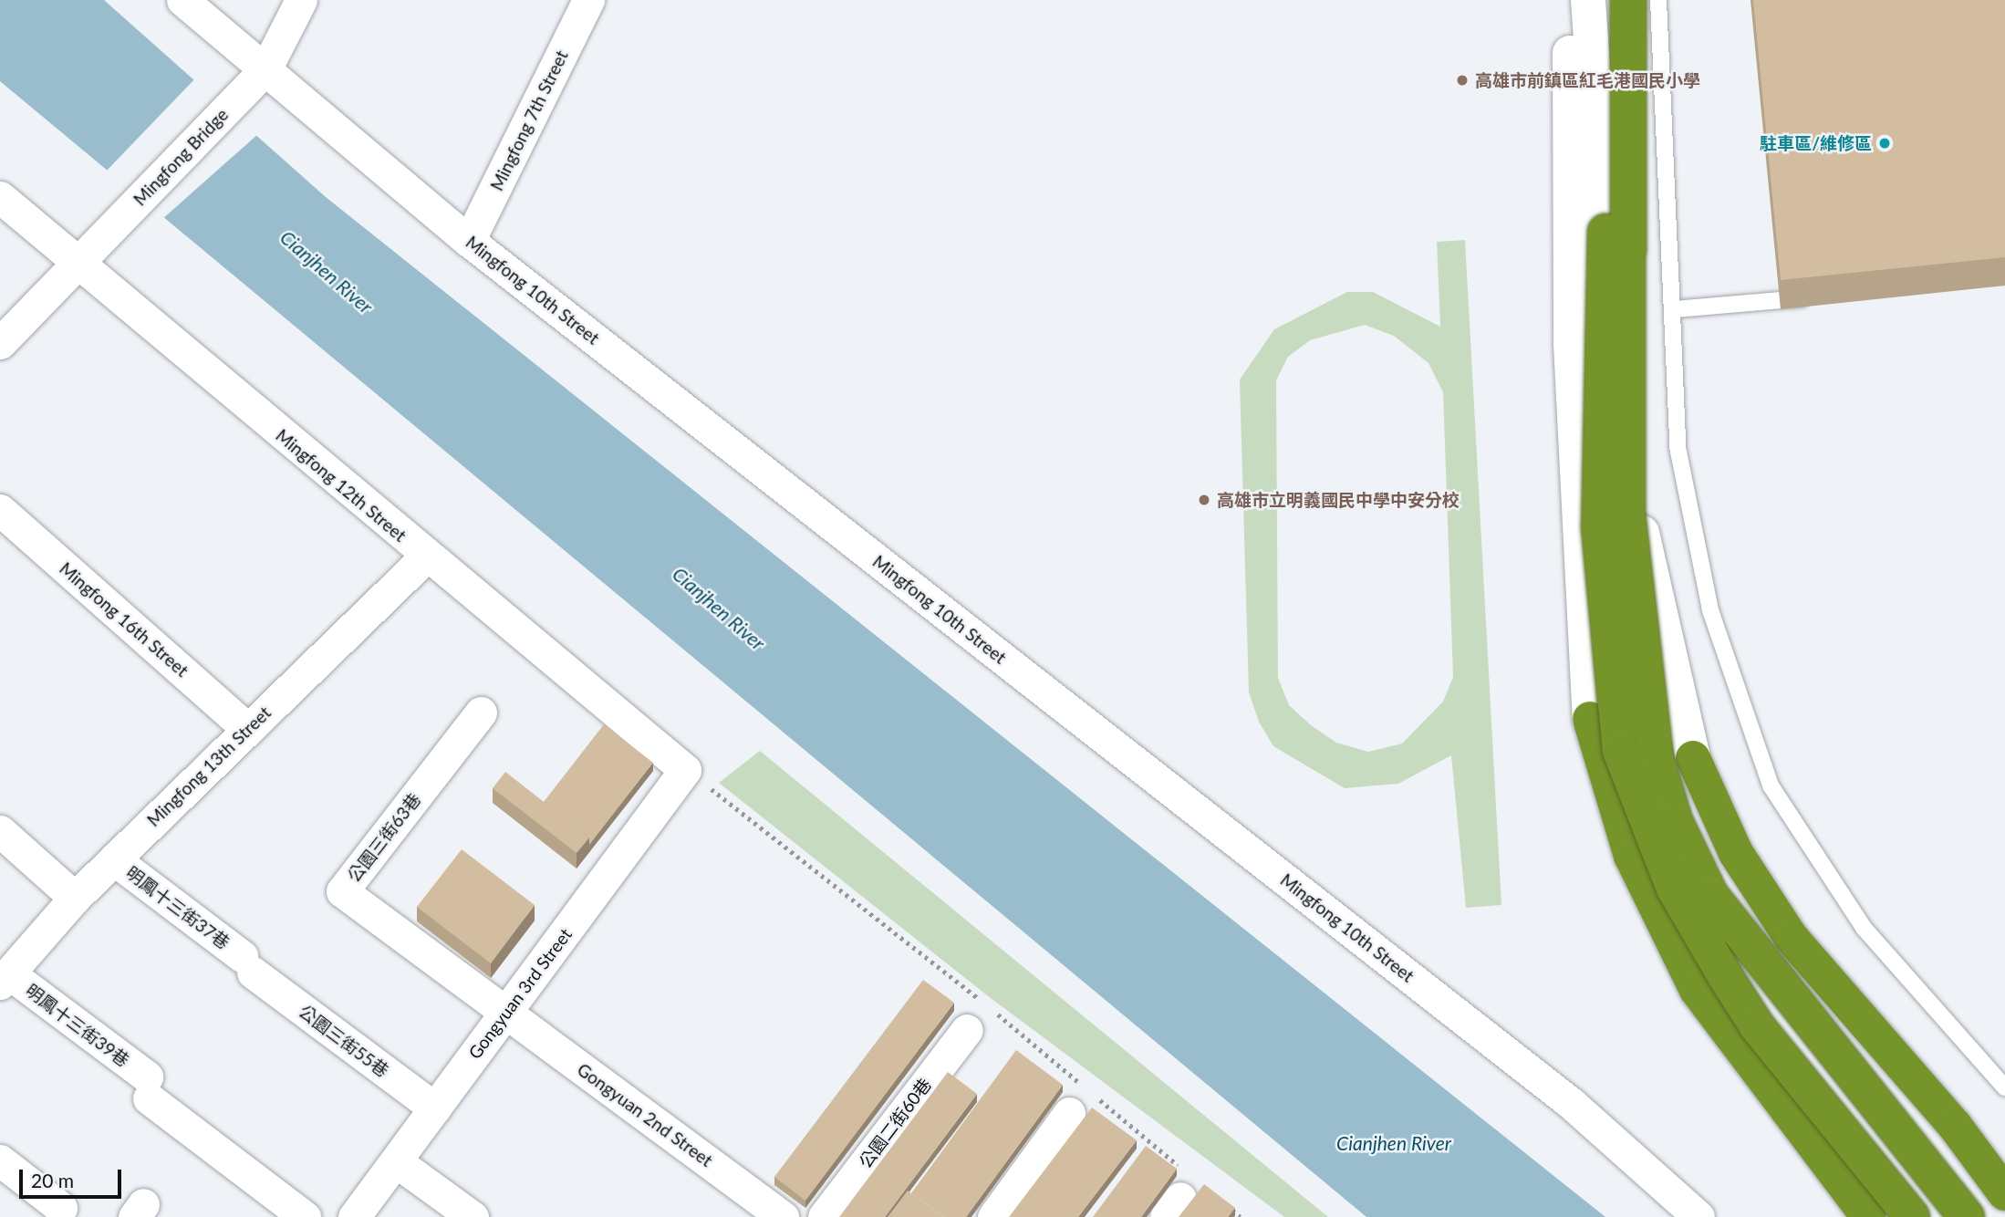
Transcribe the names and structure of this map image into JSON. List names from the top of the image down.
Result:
{
  "streets": {
    "street": [
      "Mingfong 7th Street",
      "Mingfong Bridge",
      "Mingfong 10th Street",
      "Mingfong 12th Street",
      "Mingfong 16th Street",
      "Mingfong 13th Street",
      "公園三街63巷",
      "明鳳十三街37巷",
      "Gongyuan 3rd Street",
      "明鳳十三街39巷",
      "公園三街55巷",
      "Gongyuan 2nd Street",
      "公園二街60巷"
    ]
  },
  "crossings": [
    ["Mingfong 7th Street", "Mingfong 10th Street"],
    ["Mingfong Bridge", "Mingfong 10th Street"],
    ["Mingfong Bridge", "Mingfong 12th Street"],
    ["Mingfong 12th Street", "Mingfong 13th Street"],
    ["Mingfong 12th Street", "Gongyuan 3rd Street"],
    ["Mingfong 16th Street", "Mingfong 13th Street"],
    ["Mingfong 13th Street", "明鳳十三街37巷"],
    ["Mingfong 13th Street", "明鳳十三街39巷"],
    ["公園三街63巷", "Gongyuan 3rd Street"],
    ["公園三街63巷", "Gongyuan 2nd Street"],
    ["明鳳十三街37巷", "公園三街55巷"],
    ["Gongyuan 3rd Street", "公園三街55巷"],
    ["Gongyuan 3rd Street", "Gongyuan 2nd Street"]
  ],
  "water": ["Cianjhen River"],
  "places": ["高雄市前鎮區紅毛港國民小學", "駐車區/維修區", "高雄市立明義國民中學中安分校"],
  "scale_bar": "20 m"
}
